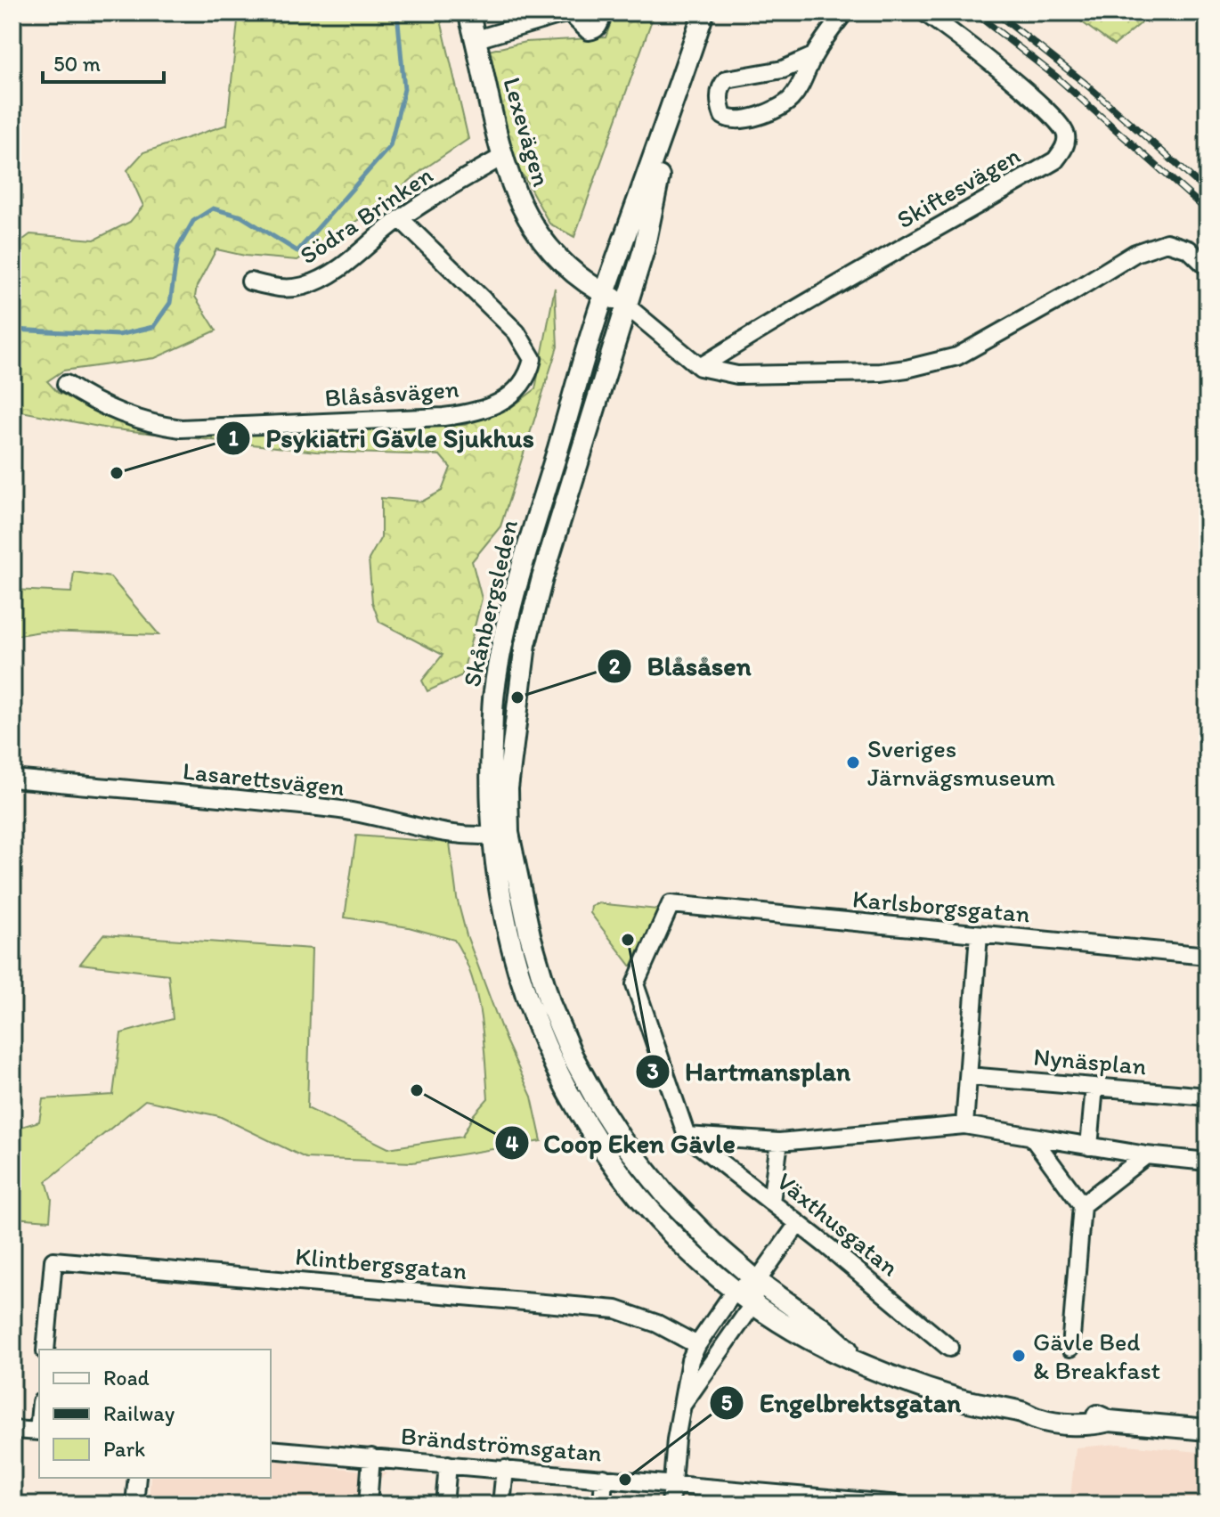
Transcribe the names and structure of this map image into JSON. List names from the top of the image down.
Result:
{
  "streets": {
    "street": [
      "Lexevägen",
      "Skiftesvägen",
      "Södra Brinken",
      "Blåsåsvägen",
      "Skånbergsleden",
      "Lasarettsvägen",
      "Karlsborgsgatan",
      "Nynäsplan",
      "Växthusgatan",
      "Klintbergsgatan",
      "Brändströmsgatan"
    ]
  },
  "crossings": [
    ["Lexevägen", "Södra Brinken"],
    ["Lexevägen", "Skånbergsleden"],
    ["Södra Brinken", "Blåsåsvägen"],
    ["Skånbergsleden", "Lasarettsvägen"],
    ["Karlsborgsgatan", "Växthusgatan"]
  ],
  "places": [
    "Psykiatri Gävle Sjukhus",
    "Blåsåsen",
    "Sveriges Järnvägsmuseum",
    "Hartmansplan",
    "Coop Eken Gävle",
    "Gävle Bed & Breakfast",
    "Engelbrektsgatan"
  ],
  "legend": ["Road", "Railway", "Park"],
  "scale_bar": "50 m"
}
